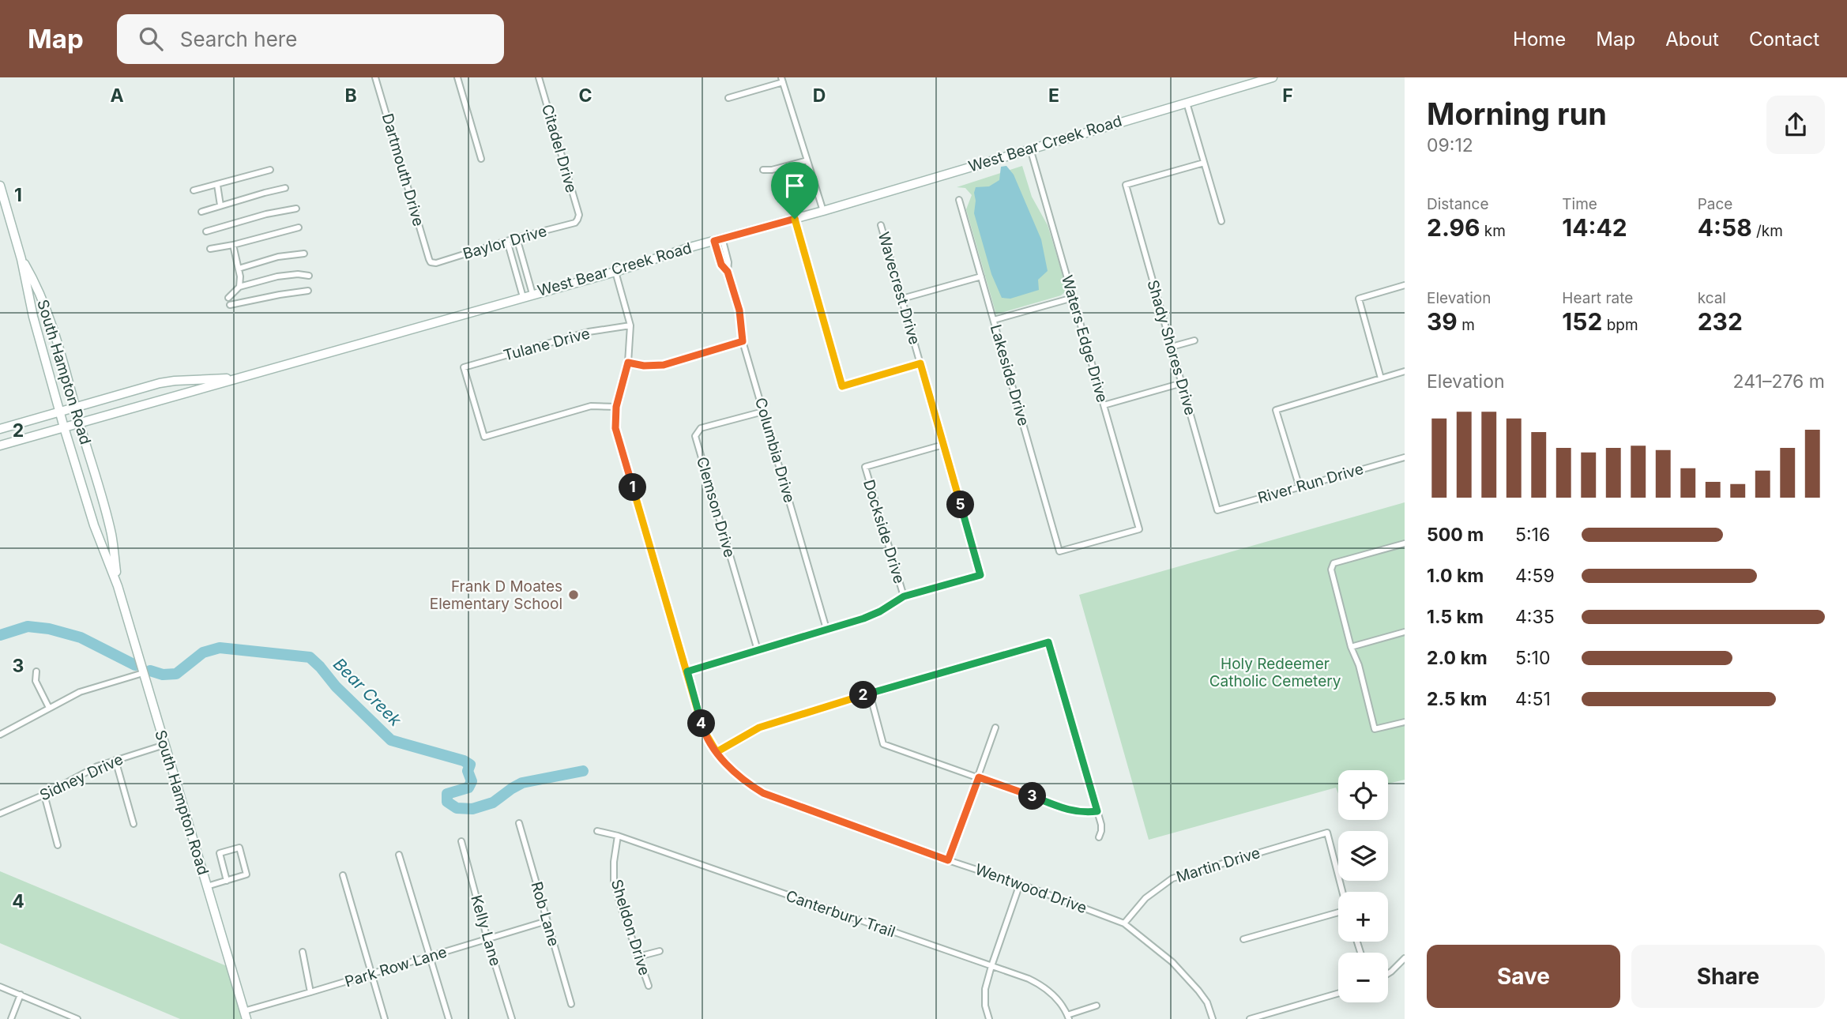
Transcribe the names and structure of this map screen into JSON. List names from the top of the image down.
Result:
{
  "streets": {
    "main road": ["West Bear Creek Road", "South Hampton Road"],
    "street": [
      "Citadel Drive",
      "Dartmouth Drive",
      "Baylor Drive",
      "Wavecrest Drive",
      "Waters Edge Drive",
      "Tulane Drive",
      "Shady Shores Drive",
      "Lakeside Drive",
      "Columbia Drive",
      "River Run Drive",
      "Clemson Drive",
      "Dockside Drive",
      "Sidney Drive",
      "Martin Drive",
      "Wentwood Drive",
      "Rob Lane",
      "Canterbury Trail",
      "Sheldon Drive",
      "Kelly Lane",
      "Park Row Lane"
    ]
  },
  "crossings": [
    ["West Bear Creek Road", "Waters Edge Drive"],
    ["West Bear Creek Road", "South Hampton Road"],
    ["West Bear Creek Road", "Columbia Drive"],
    ["West Bear Creek Road", "Wentwood Drive"],
    ["Citadel Drive", "Baylor Drive"],
    ["Dartmouth Drive", "Baylor Drive"],
    ["Wavecrest Drive", "Dockside Drive"],
    ["Waters Edge Drive", "Lakeside Drive"],
    ["Tulane Drive", "Wentwood Drive"],
    ["Shady Shores Drive", "River Run Drive"],
    ["South Hampton Road", "Sidney Drive"],
    ["South Hampton Road", "Park Row Lane"],
    ["Columbia Drive", "Clemson Drive"],
    ["Martin Drive", "Wentwood Drive"],
    ["Rob Lane", "Park Row Lane"],
    ["Canterbury Trail", "Sheldon Drive"],
    ["Kelly Lane", "Park Row Lane"]
  ],
  "water": ["Bear Creek"],
  "parks": ["Holy Redeemer Catholic Cemetery"],
  "places": ["Frank D Moates Elementary School"],
  "page": {
    "header": "Map",
    "search": "Search here",
    "nav": [
      "Home",
      "Map",
      "About",
      "Contact"
    ],
    "heading": ["Morning run", "09:12"],
    "stats": [
      ["Distance", "2.96 km"],
      ["Time", "14:42"],
      ["Pace", "4:58 /km"],
      ["Elevation", "39 m"],
      ["Heart rate", "152 bpm"],
      ["kcal", "232"]
    ],
    "chart": ["Elevation", "241–276 m"],
    "pins": [
      "1",
      "5",
      "2",
      "4",
      "3"
    ],
    "list": [
      {
        "name": "500 m",
        "note": "5:16"
      },
      {
        "name": "1.0 km",
        "note": "4:59"
      },
      {
        "name": "1.5 km",
        "note": "4:35"
      },
      {
        "name": "2.0 km",
        "note": "5:10"
      },
      {
        "name": "2.5 km",
        "note": "4:51"
      }
    ],
    "map_buttons": ["+", "−"],
    "buttons": ["Save", "Share"]
  },
  "grid": {
    "columns": [
      "A",
      "B",
      "C",
      "D",
      "E",
      "F"
    ],
    "rows": [
      "1",
      "2",
      "3",
      "4"
    ]
  }
}
